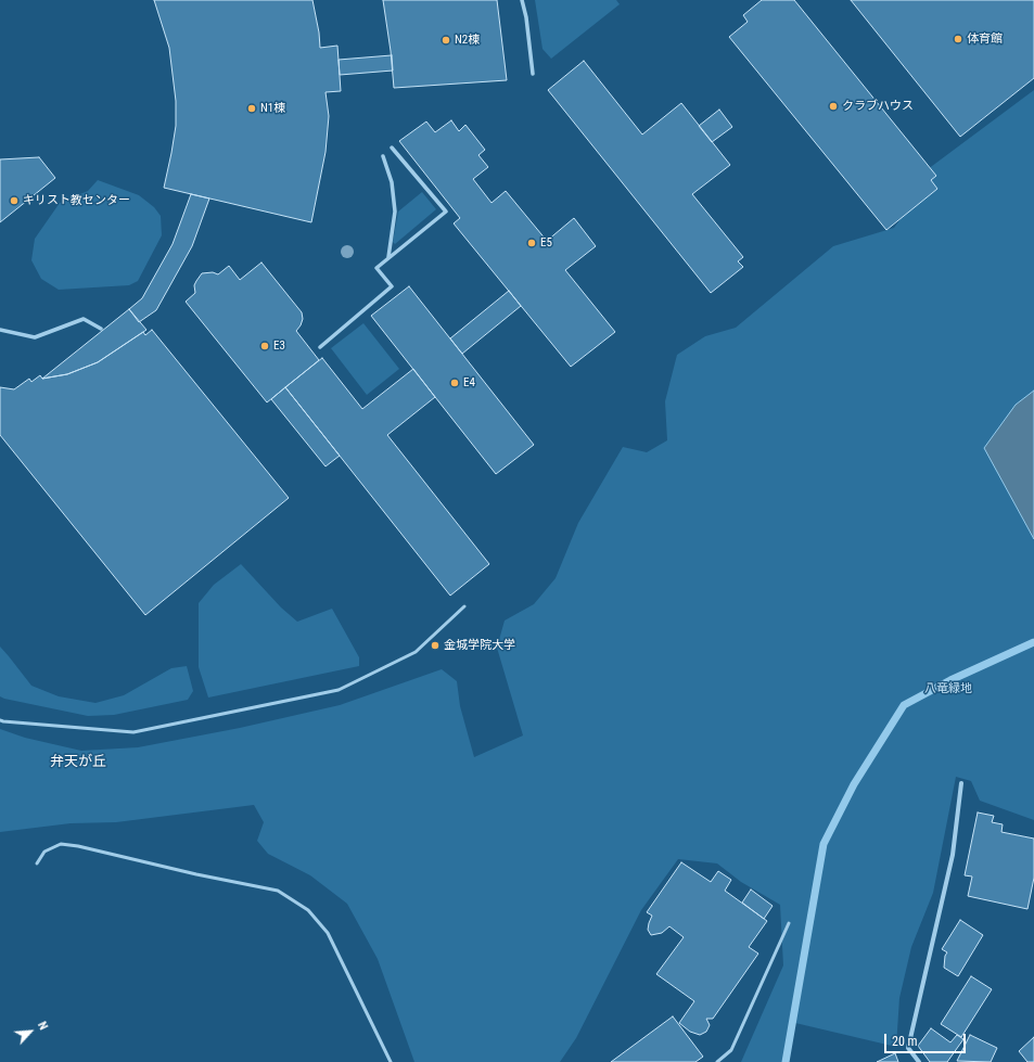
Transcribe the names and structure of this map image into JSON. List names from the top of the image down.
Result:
{
  "districts": ["弁天が丘"],
  "parks": ["八竜緑地"],
  "places": [
    "体育館",
    "N2棟",
    "クラブハウス",
    "N1棟",
    "キリスト教センター",
    "E5",
    "E3",
    "E4",
    "金城学院大学"
  ],
  "scale_bar": "20 m",
  "north": "top right"
}
